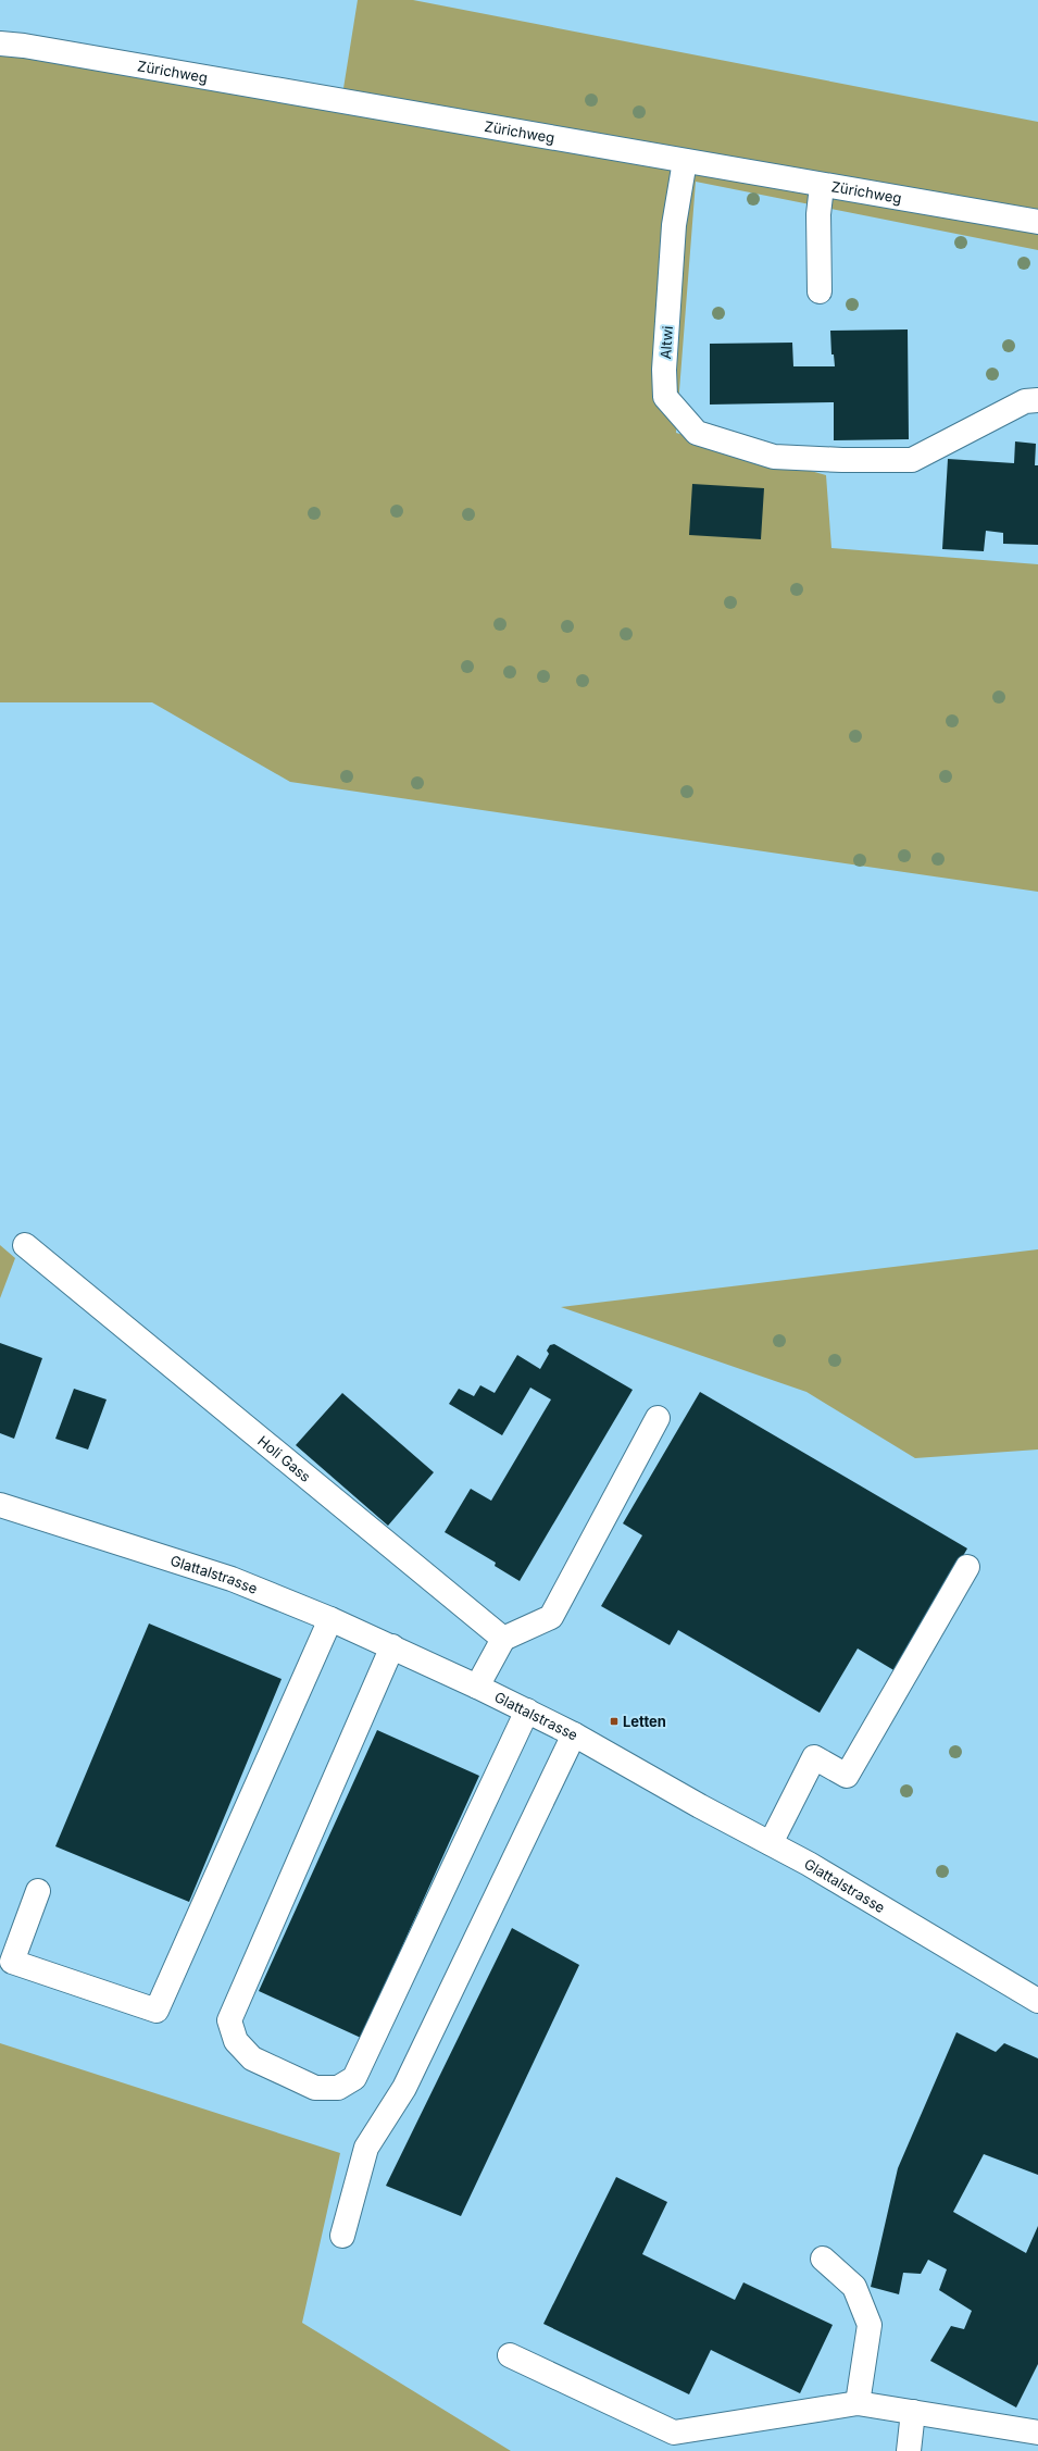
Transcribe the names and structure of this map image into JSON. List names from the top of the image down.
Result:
{
  "streets": {
    "street": [
      "Zürichweg",
      "Altwi",
      "Holi Gass",
      "Glattalstrasse"
    ]
  },
  "crossings": [
    ["Zürichweg", "Altwi"]
  ],
  "places": {
    "transit": ["Letten"]
  }
}
